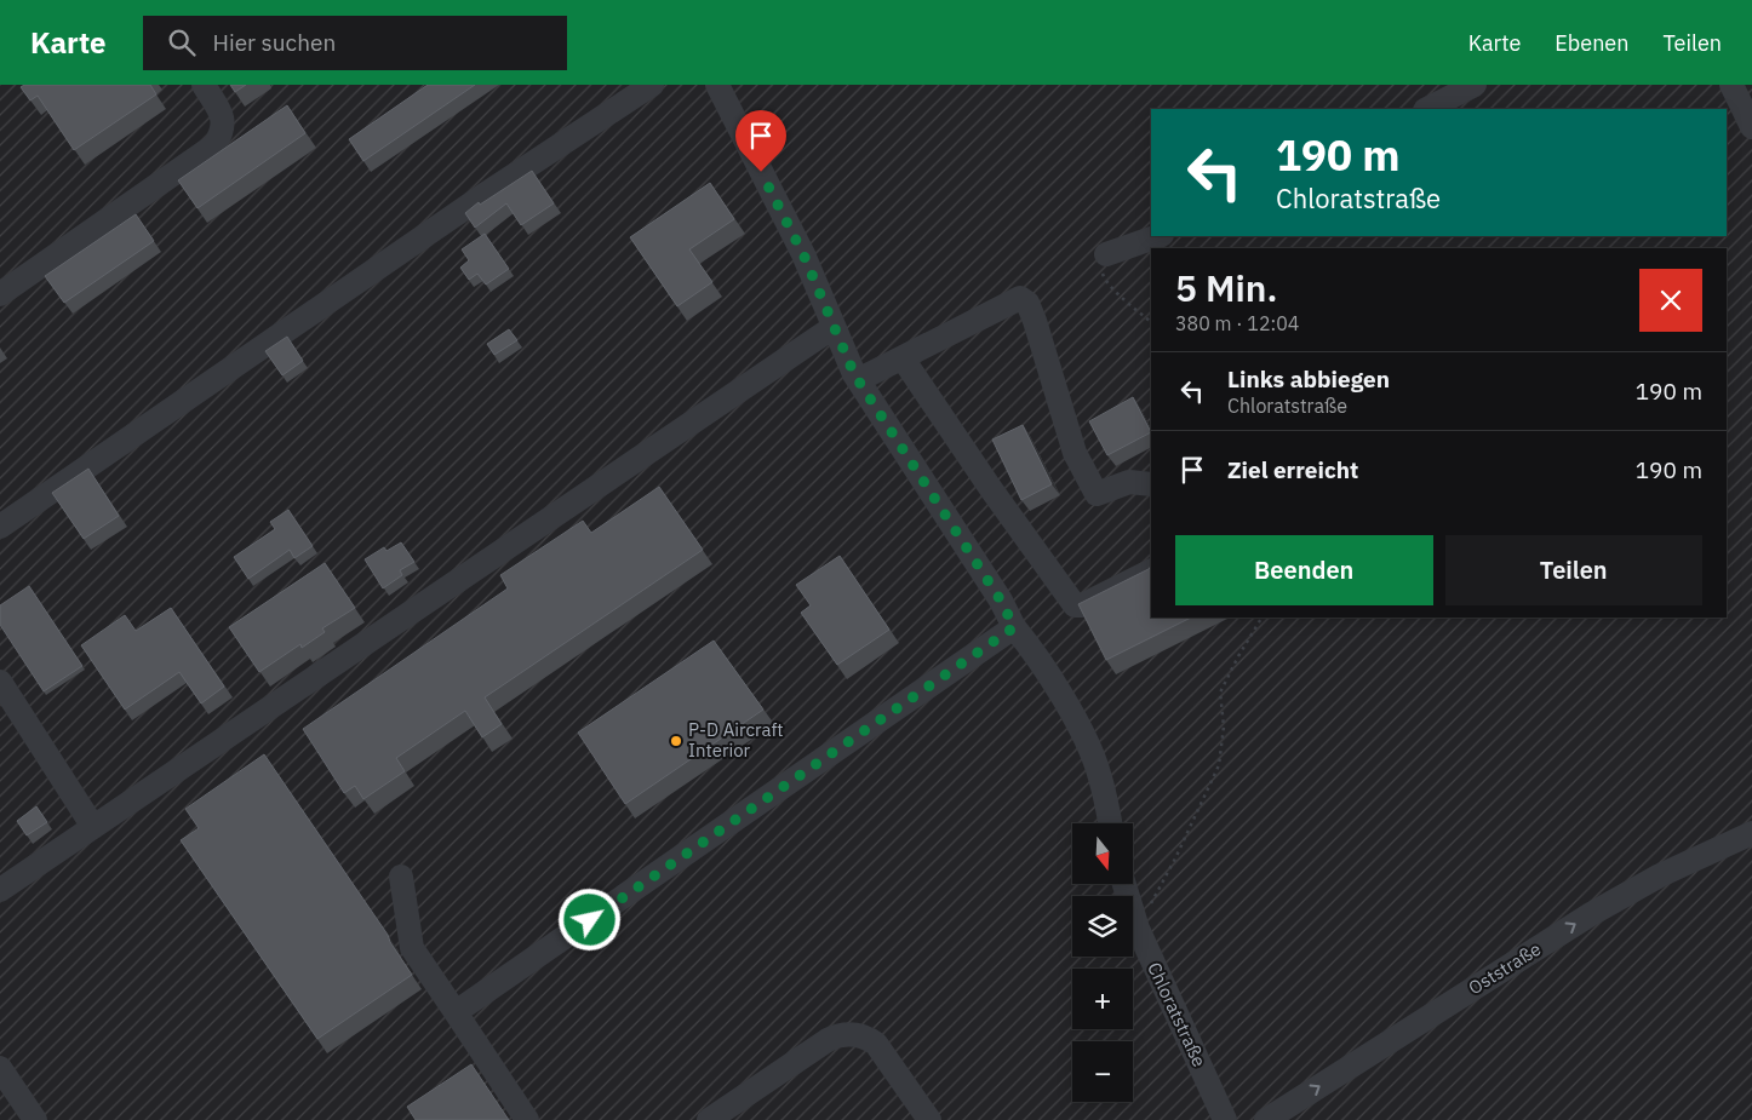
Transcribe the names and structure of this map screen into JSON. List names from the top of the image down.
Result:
{
  "streets": {
    "street": ["Oststraße", "Chloratstraße"]
  },
  "one_way": ["Oststraße"],
  "places": ["P-D Aircraft Interior"],
  "north": "bottom",
  "page": {
    "header": "Karte",
    "search": "Hier suchen",
    "nav": ["Karte", "Ebenen", "Teilen"],
    "turn": ["190 m", "Chloratstraße"],
    "heading": ["5 Min.", "380 m · 12:04"],
    "list": [
      {
        "name": "Links abbiegen",
        "note": "Chloratstraße",
        "value": "190 m"
      },
      {
        "name": "Ziel erreicht",
        "value": "190 m"
      }
    ],
    "buttons": ["Beenden", "Teilen"],
    "map_buttons": ["+", "−"]
  }
}
